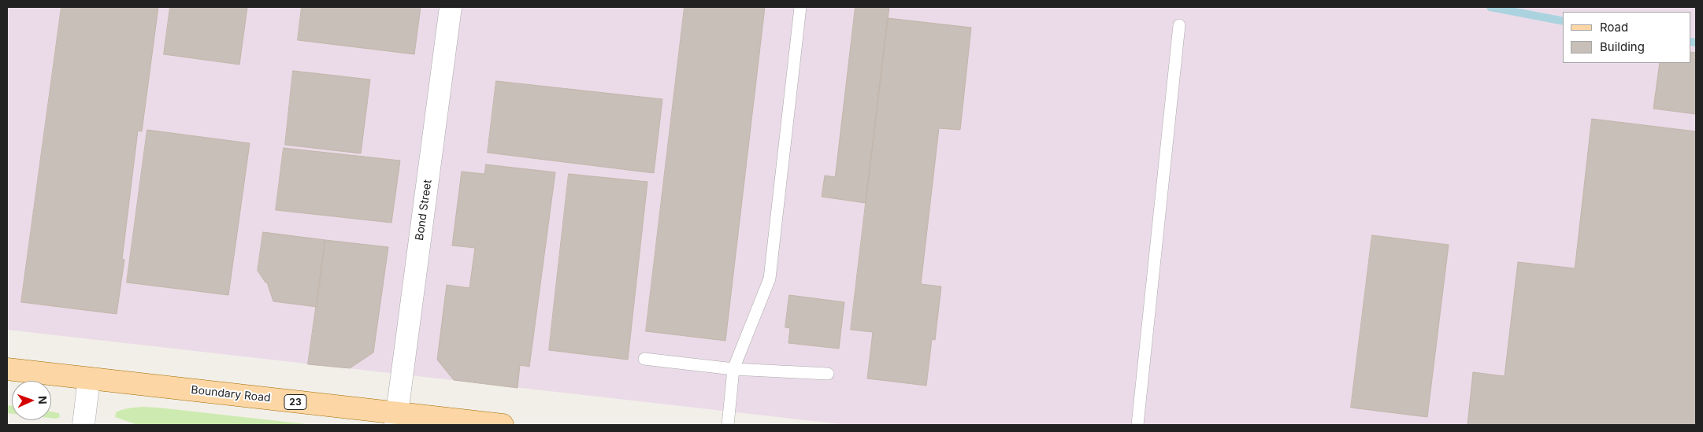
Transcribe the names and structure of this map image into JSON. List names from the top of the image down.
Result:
{
  "streets": {
    "main road": ["Boundary Road", "23"],
    "street": ["Bond Street"]
  },
  "crossings": [
    ["Bond Street", "Boundary Road"]
  ],
  "legend": ["Road", "Building"],
  "north": "right"
}
